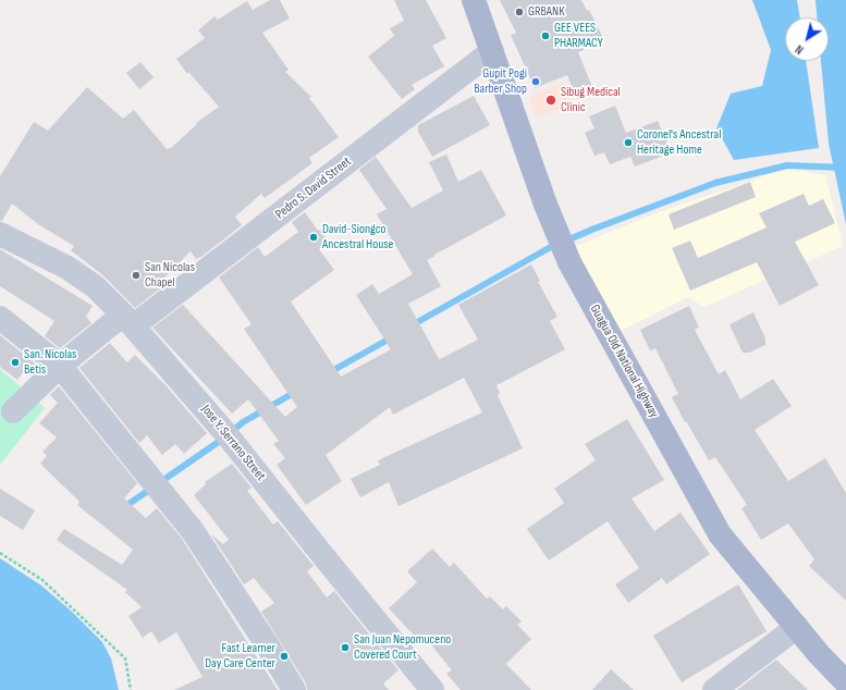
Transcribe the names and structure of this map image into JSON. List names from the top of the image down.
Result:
{
  "streets": {
    "main road": ["Guagua Old National Highway"],
    "street": ["Pedro S. David Street", "Jose Y. Serrano Street"]
  },
  "crossings": [
    ["Pedro S. David Street", "Guagua Old National Highway"],
    ["Pedro S. David Street", "Jose Y. Serrano Street"]
  ],
  "places": [
    "GRBANK",
    "GEE VEES PHARMACY",
    "Gupit Pogi Barber Shop",
    "Sibug Medical Clinic",
    "Coronel's Ancestral Heritage Home",
    "David-Siongco Ancestral House",
    "San Nicolas Chapel",
    "San. Nicolas Betis",
    "San Juan Nepomuceno Covered Court",
    "Fast Learner Day Care Center"
  ],
  "north": "bottom left"
}
